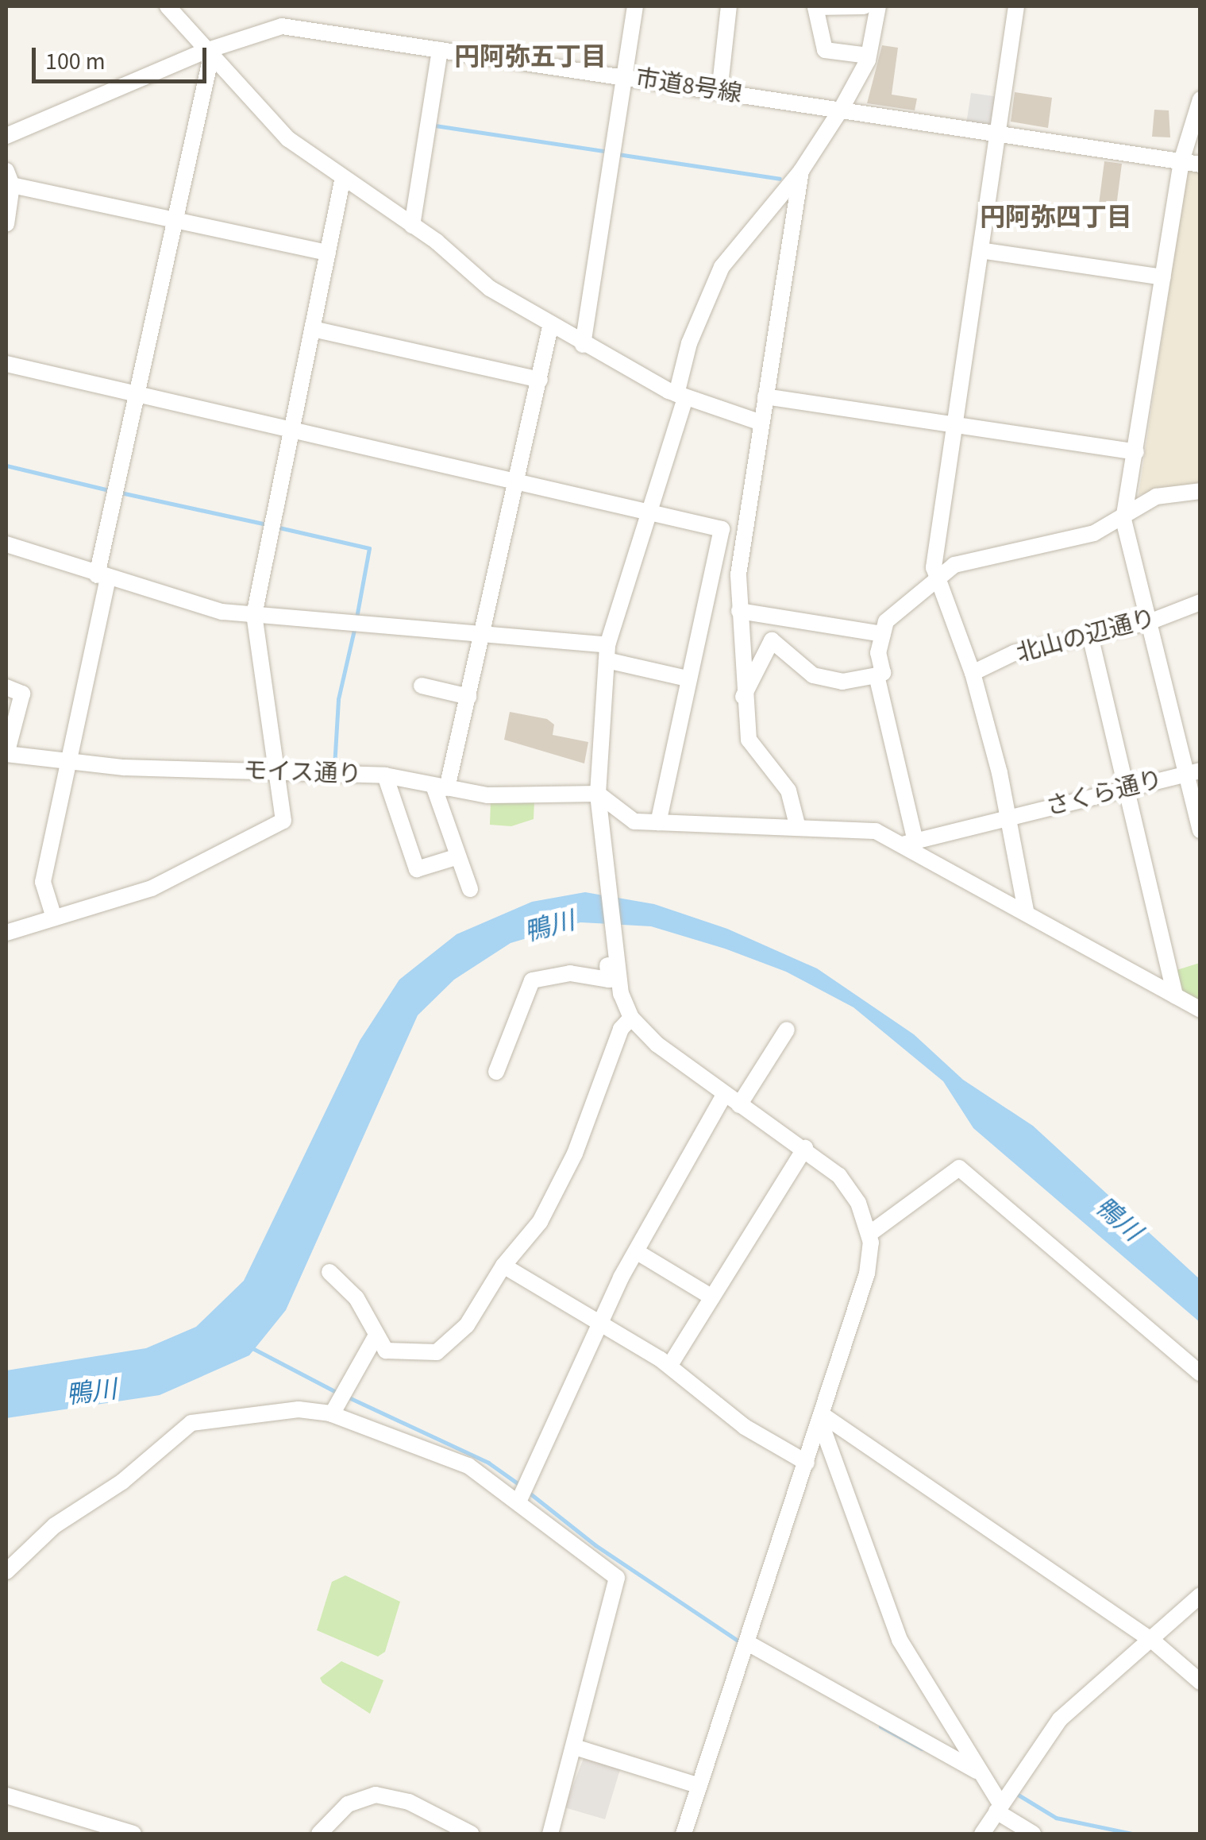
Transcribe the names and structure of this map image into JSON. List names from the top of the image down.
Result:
{
  "streets": {
    "street": [
      "市道8号線",
      "北山の辺通り",
      "モイス通り",
      "さくら通り"
    ]
  },
  "districts": ["円阿弥五丁目", "円阿弥四丁目"],
  "water": ["鴨川"],
  "scale_bar": "100 m"
}
